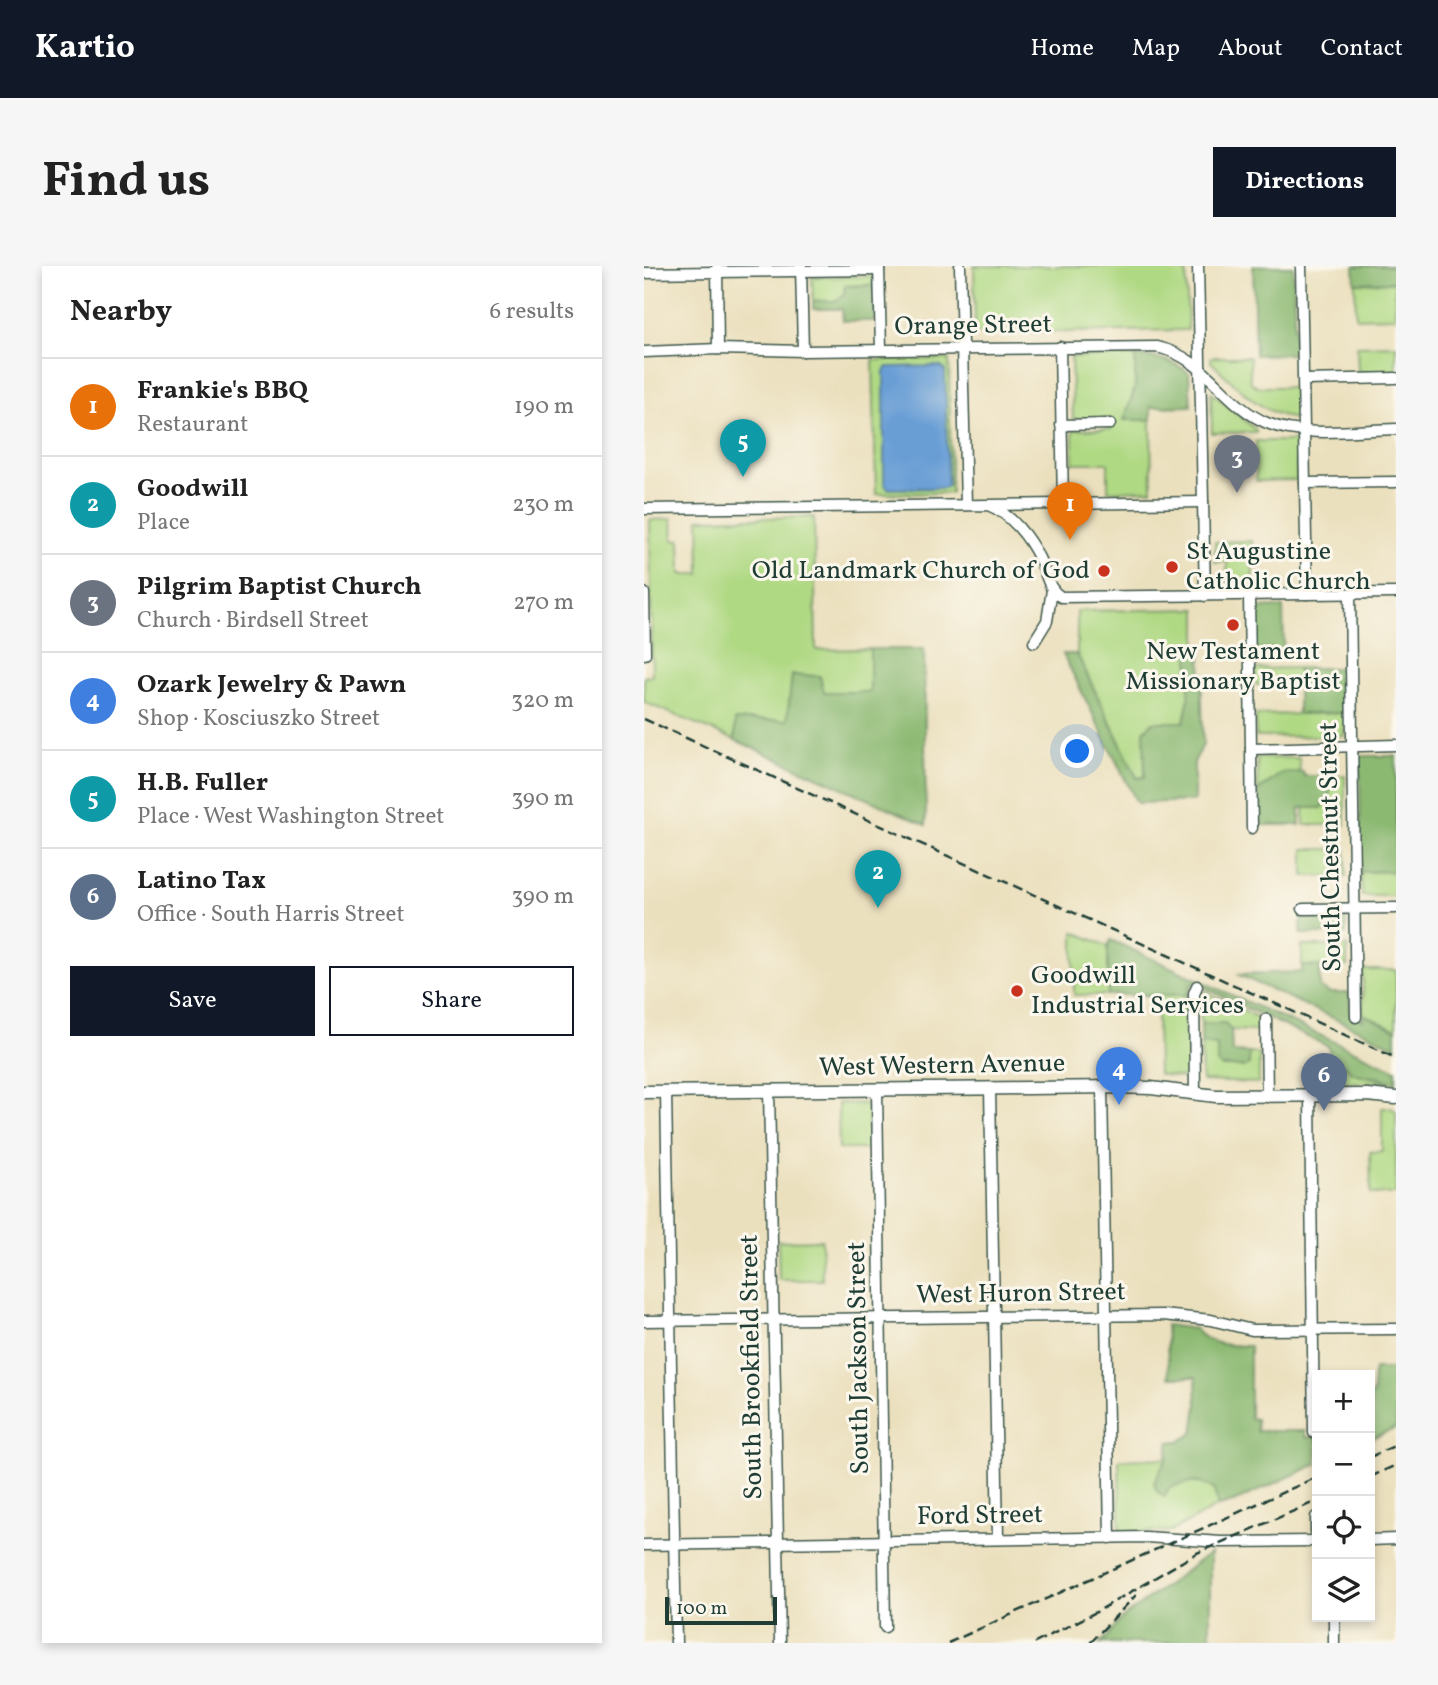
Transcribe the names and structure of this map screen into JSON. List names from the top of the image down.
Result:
{
  "streets": {
    "main road": ["West Western Avenue"],
    "street": [
      "Orange Street",
      "South Chestnut Street",
      "West Huron Street",
      "South Jackson Street",
      "South Brookfield Street",
      "Ford Street"
    ]
  },
  "crossings": [
    ["West Western Avenue", "South Jackson Street"],
    ["West Western Avenue", "South Brookfield Street"],
    ["West Huron Street", "South Jackson Street"],
    ["West Huron Street", "South Brookfield Street"],
    ["South Jackson Street", "Ford Street"],
    ["South Brookfield Street", "Ford Street"]
  ],
  "places": [
    "St Augustine Catholic Church",
    "Old Landmark Church of God",
    "New Testament Missionary Baptist",
    "Goodwill Industrial Services"
  ],
  "scale_bar": "100 m",
  "page": {
    "header": "Kartio",
    "nav": [
      "Home",
      "Map",
      "About",
      "Contact"
    ],
    "buttons": [
      "Directions",
      ["Save", "Share"]
    ],
    "title": "Find us",
    "heading": ["Nearby", "6 results"],
    "list": [
      {
        "mark": "1",
        "name": "Frankie's BBQ",
        "note": "Restaurant",
        "value": "190 m"
      },
      {
        "mark": "2",
        "name": "Goodwill",
        "note": "Place",
        "value": "230 m"
      },
      {
        "mark": "3",
        "name": "Pilgrim Baptist Church",
        "note": "Church · Birdsell Street",
        "value": "270 m"
      },
      {
        "mark": "4",
        "name": "Ozark Jewelry & Pawn",
        "note": "Shop · Kosciuszko Street",
        "value": "320 m"
      },
      {
        "mark": "5",
        "name": "H.B. Fuller",
        "note": "Place · West Washington Street",
        "value": "390 m"
      },
      {
        "mark": "6",
        "name": "Latino Tax",
        "note": "Office · South Harris Street",
        "value": "390 m"
      }
    ],
    "pins": [
      "5",
      "3",
      "1",
      "2",
      "4",
      "6"
    ],
    "map_buttons": ["+", "−"],
    "scale": "100 m"
  }
}
